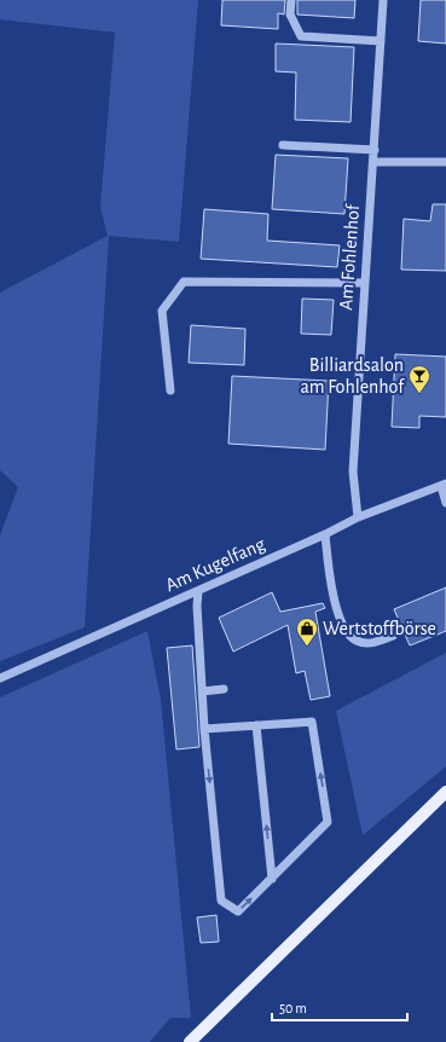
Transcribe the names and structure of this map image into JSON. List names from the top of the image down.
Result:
{
  "streets": {
    "street": ["Am Fohlenhof", "Am Kugelfang"]
  },
  "crossings": [
    ["Am Fohlenhof", "Am Kugelfang"]
  ],
  "places": {
    "bar": ["Billiardsalon am Fohlenhof"],
    "shop": ["Wertstoffbörse"]
  },
  "scale_bar": "50 m"
}
